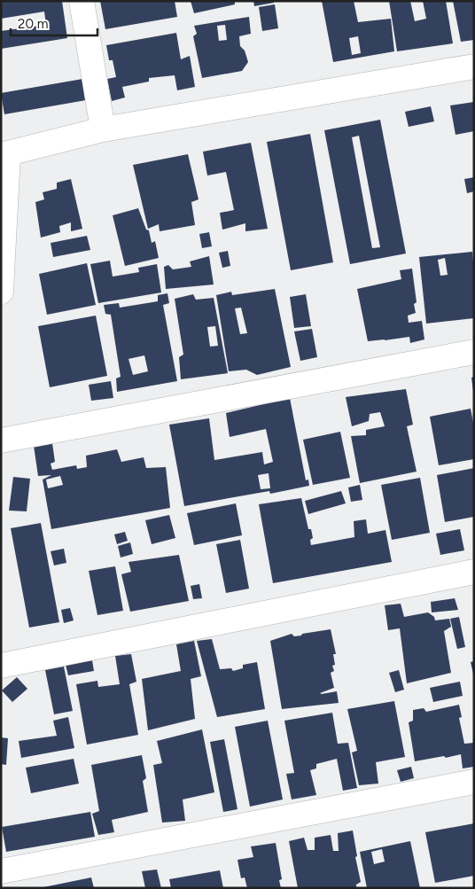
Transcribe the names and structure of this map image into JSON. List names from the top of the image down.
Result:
{
  "scale_bar": "20 m"
}
